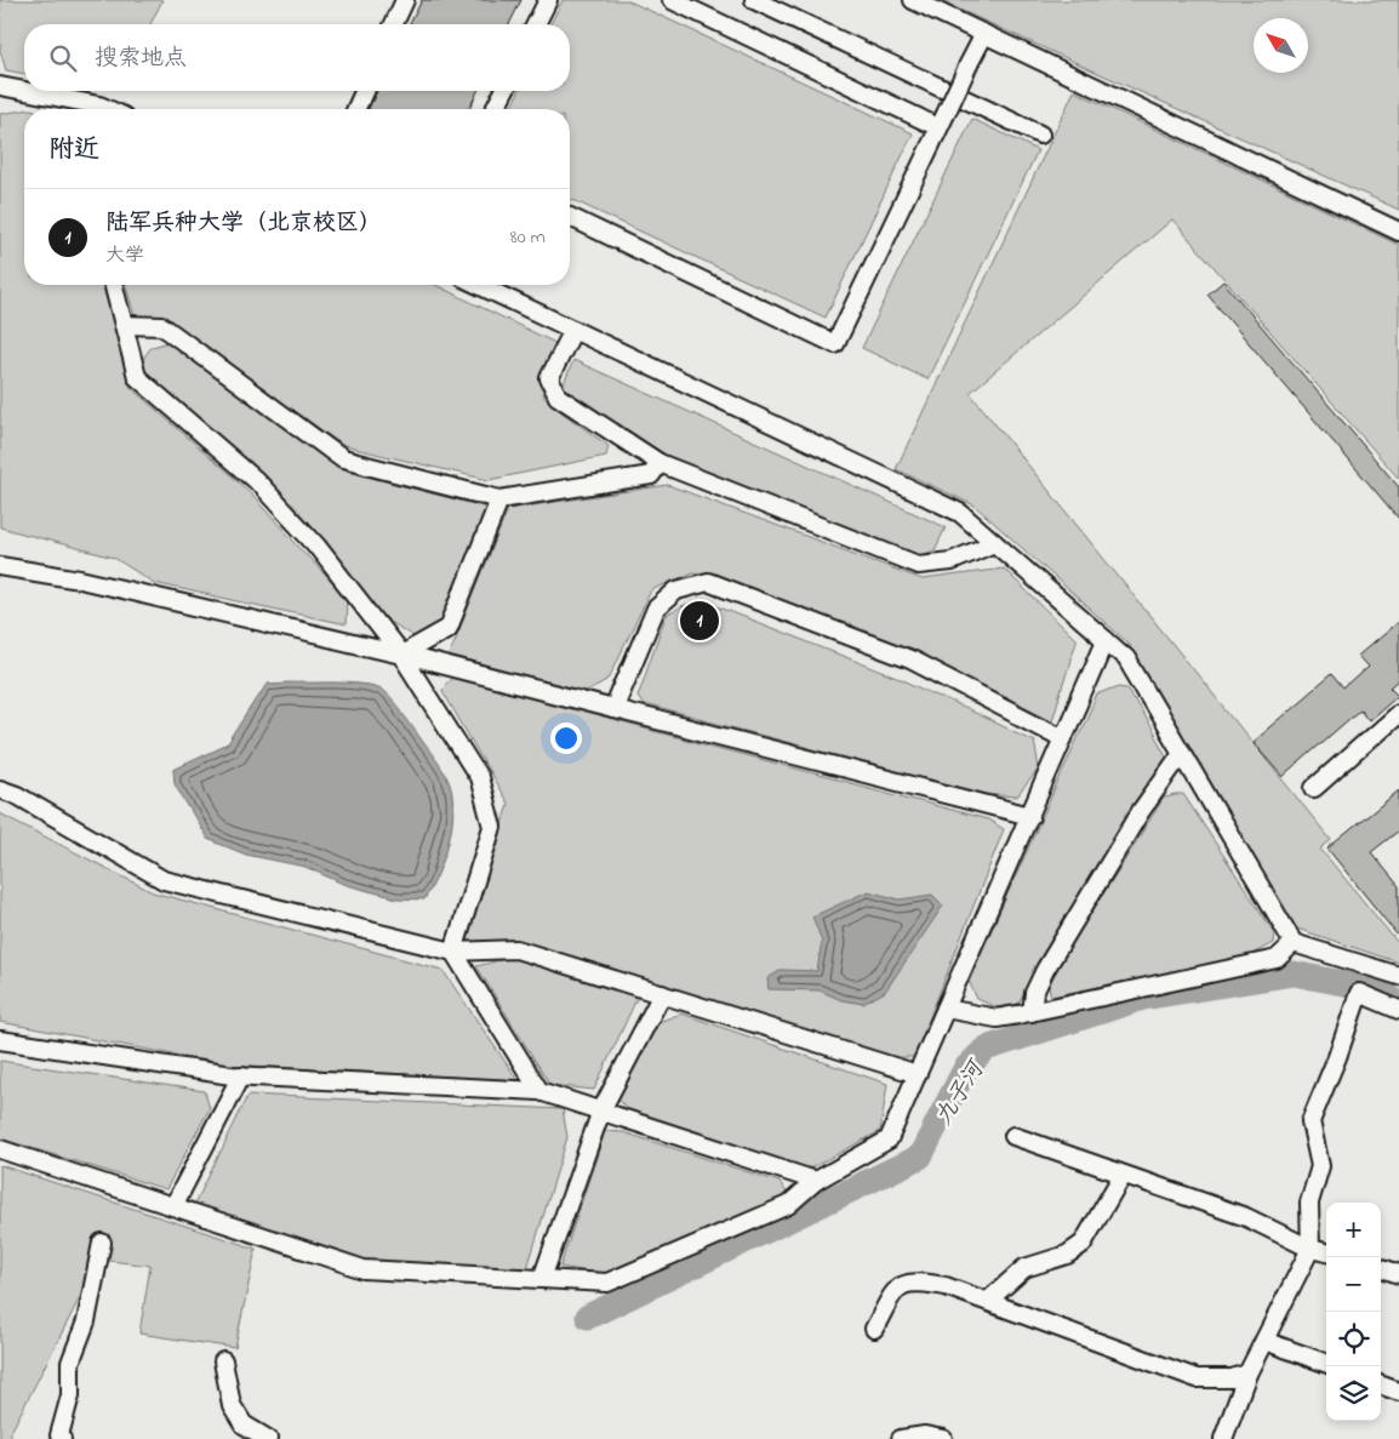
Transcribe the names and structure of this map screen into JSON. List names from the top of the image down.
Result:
{
  "water": ["九子河"],
  "north": "top left",
  "page": {
    "search": "搜索地点",
    "heading": "附近",
    "list": [
      {
        "mark": "1",
        "name": "陆军兵种大学（北京校区）",
        "note": "大学",
        "value": "80 m"
      }
    ],
    "pins": "1",
    "map_buttons": ["+", "−"]
  }
}
